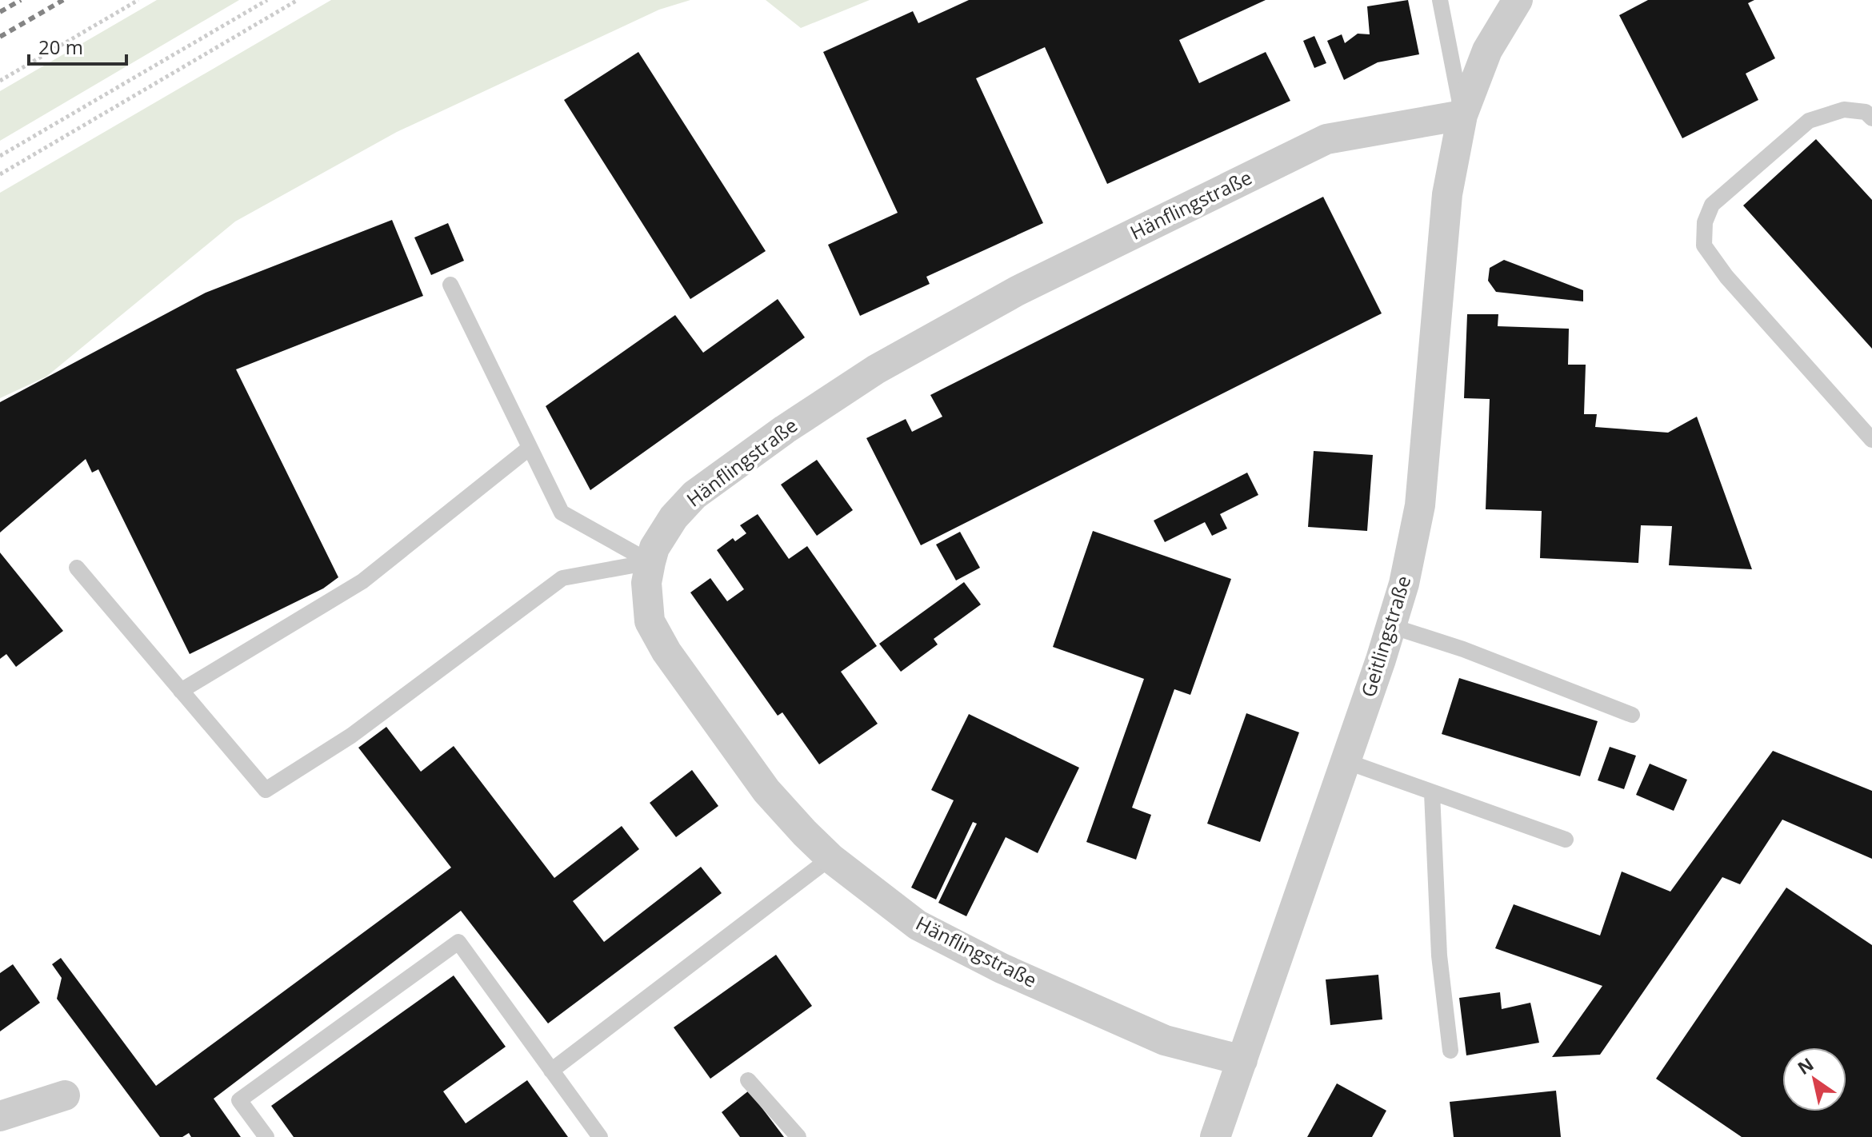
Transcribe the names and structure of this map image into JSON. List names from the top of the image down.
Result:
{
  "streets": {
    "street": ["Hänflingstraße", "Geitlingstraße"]
  },
  "crossings": [
    ["Hänflingstraße", "Geitlingstraße"]
  ],
  "scale_bar": "20 m",
  "north": "top left"
}
